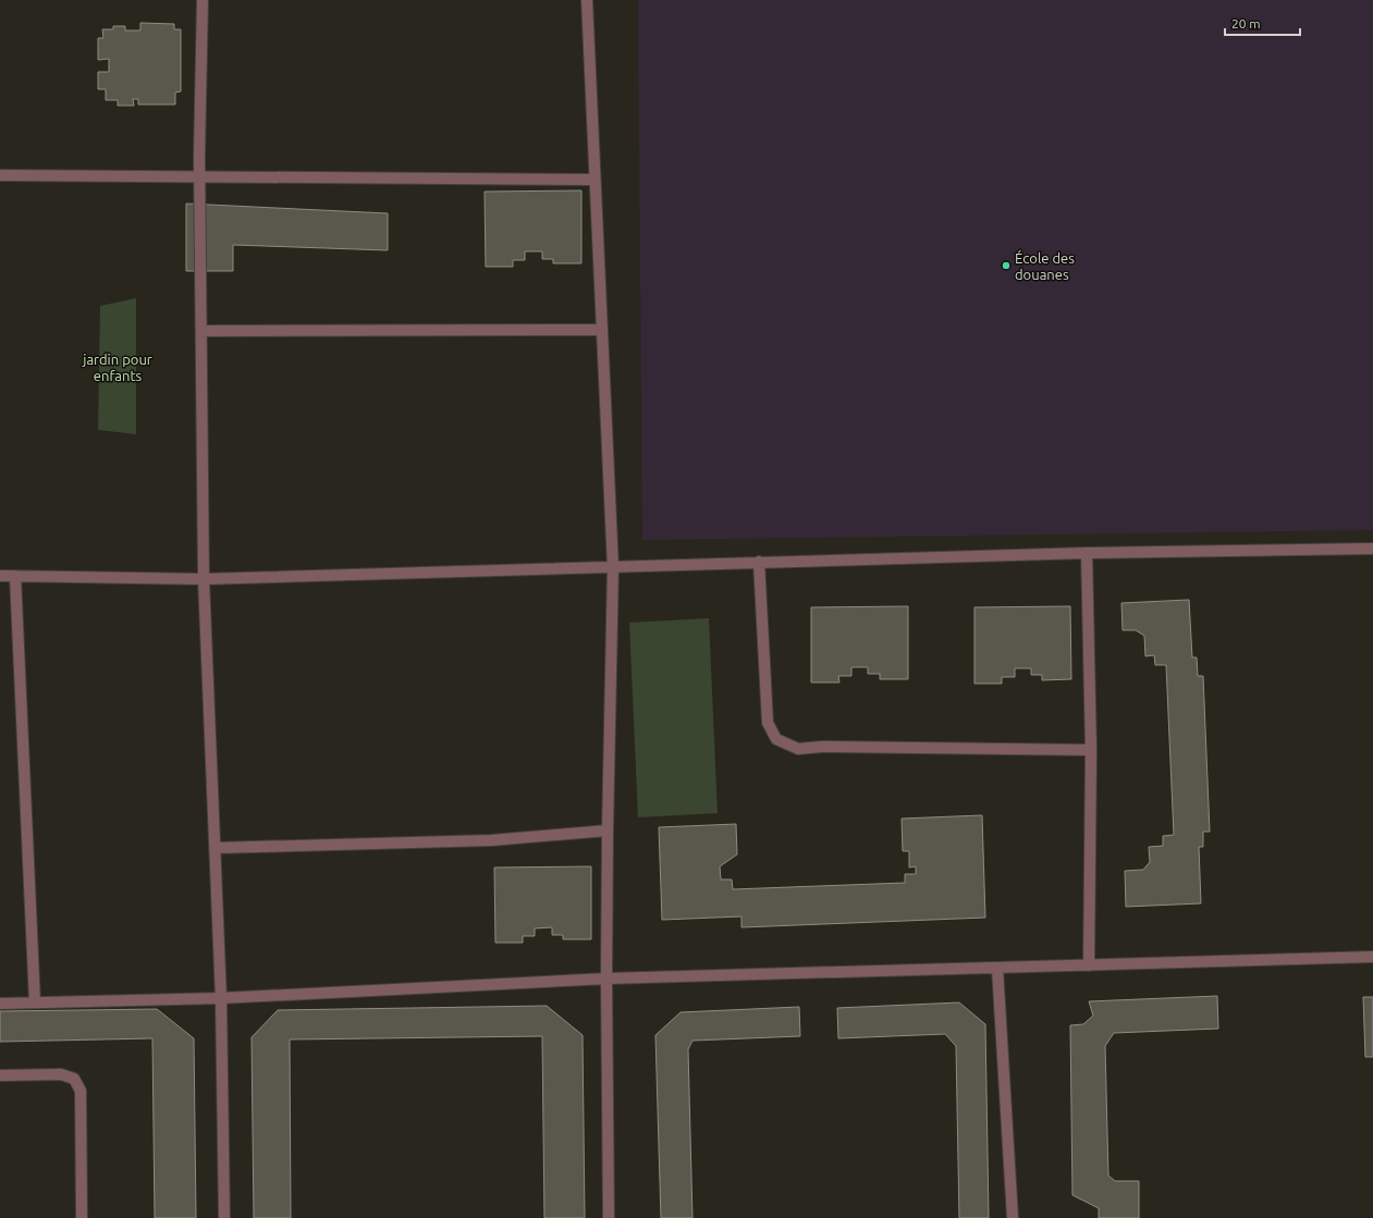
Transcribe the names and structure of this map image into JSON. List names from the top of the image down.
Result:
{
  "parks": ["jardin pour enfants"],
  "places": ["École des douanes"],
  "scale_bar": "20 m"
}
